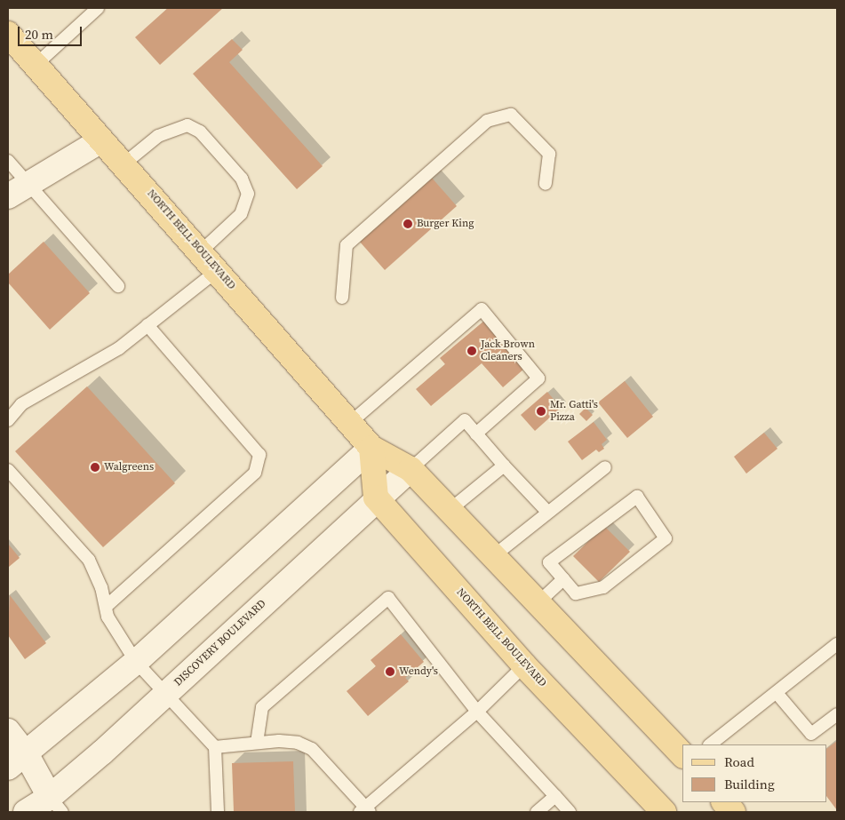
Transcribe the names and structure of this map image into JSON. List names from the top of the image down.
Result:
{
  "streets": {
    "main road": ["NORTH BELL BOULEVARD"],
    "street": ["DISCOVERY BOULEVARD"]
  },
  "crossings": [
    ["NORTH BELL BOULEVARD", "DISCOVERY BOULEVARD"]
  ],
  "places": [
    "Burger King",
    "Jack Brown Cleaners",
    "Mr. Gatti's Pizza",
    "Walgreens",
    "Wendy's"
  ],
  "legend": ["Road", "Building"],
  "scale_bar": "20 m"
}
